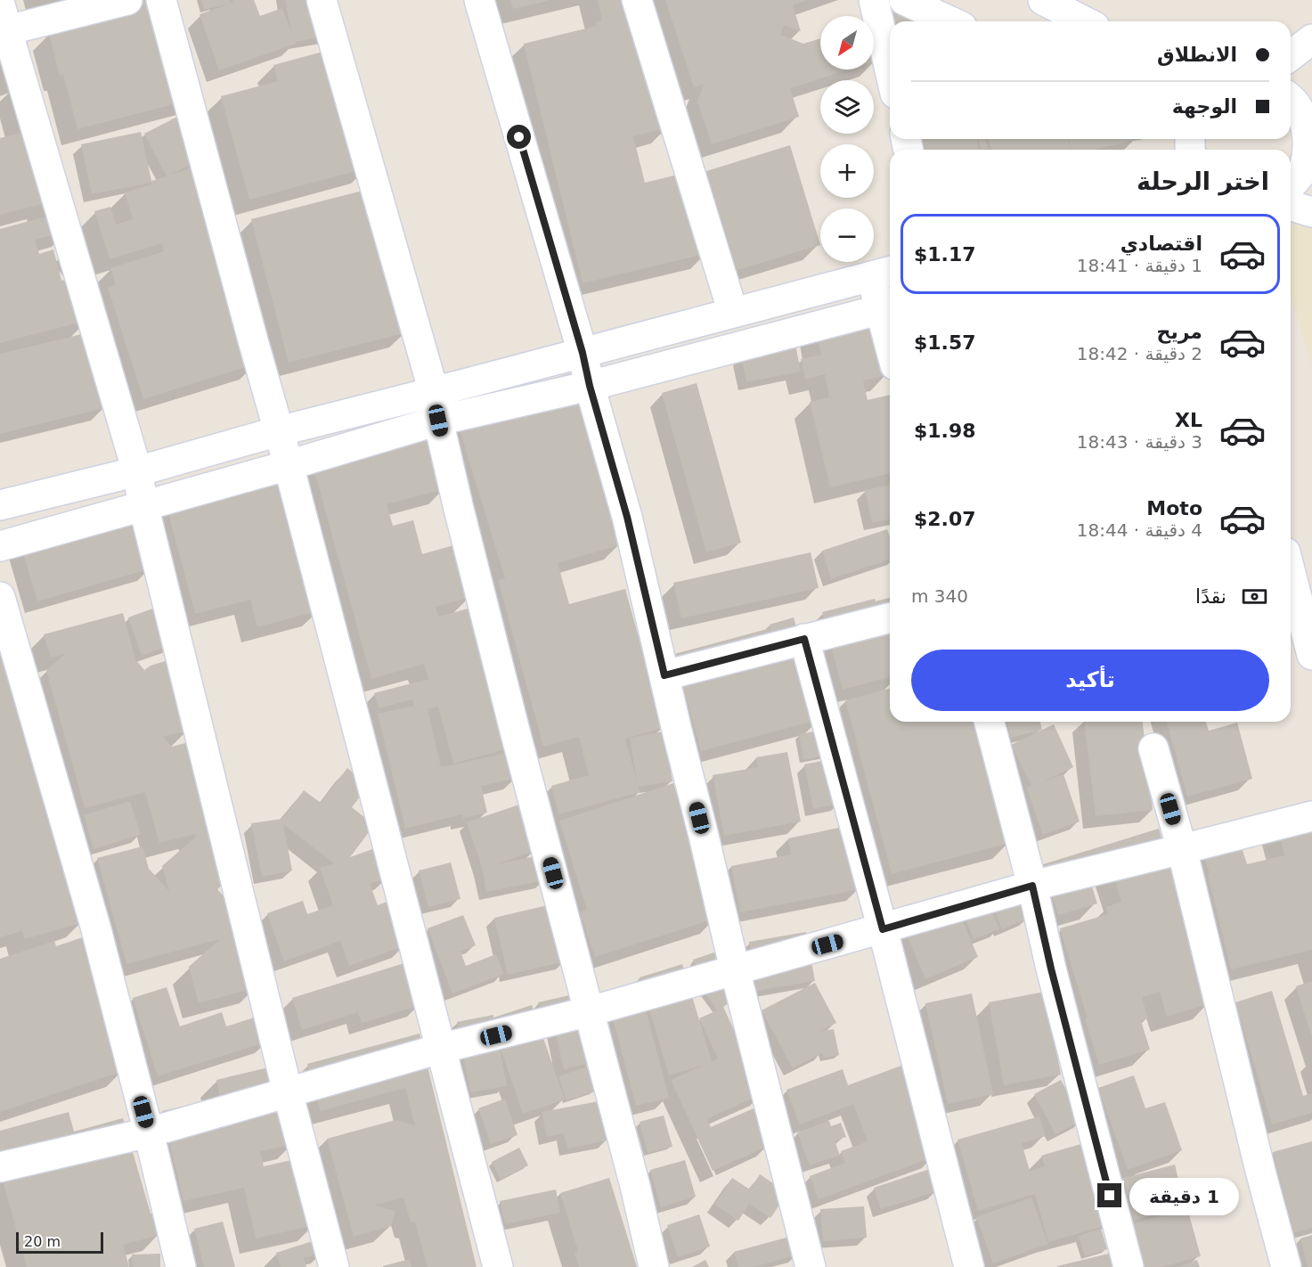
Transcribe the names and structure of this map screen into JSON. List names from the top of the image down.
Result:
{
  "scale_bar": "20 m",
  "north": "bottom left",
  "page": {
    "map_buttons": ["+", "−"],
    "banner": ["الانطلاق", "الوجهة"],
    "heading": "اختر الرحلة",
    "list": [
      {
        "name": "اقتصادي",
        "note": "1 دقيقة · 18:41",
        "value": "$1.17"
      },
      {
        "name": "مريح",
        "note": "2 دقيقة · 18:42",
        "value": "$1.57"
      },
      {
        "name": "XL",
        "note": "3 دقيقة · 18:43",
        "value": "$1.98"
      },
      {
        "name": "Moto",
        "note": "4 دقيقة · 18:44",
        "value": "$2.07"
      }
    ],
    "pay": ["نقدًا", "340 m"],
    "buttons": "تأكيد",
    "bubble": "1 دقيقة",
    "scale": "20 m"
  }
}
